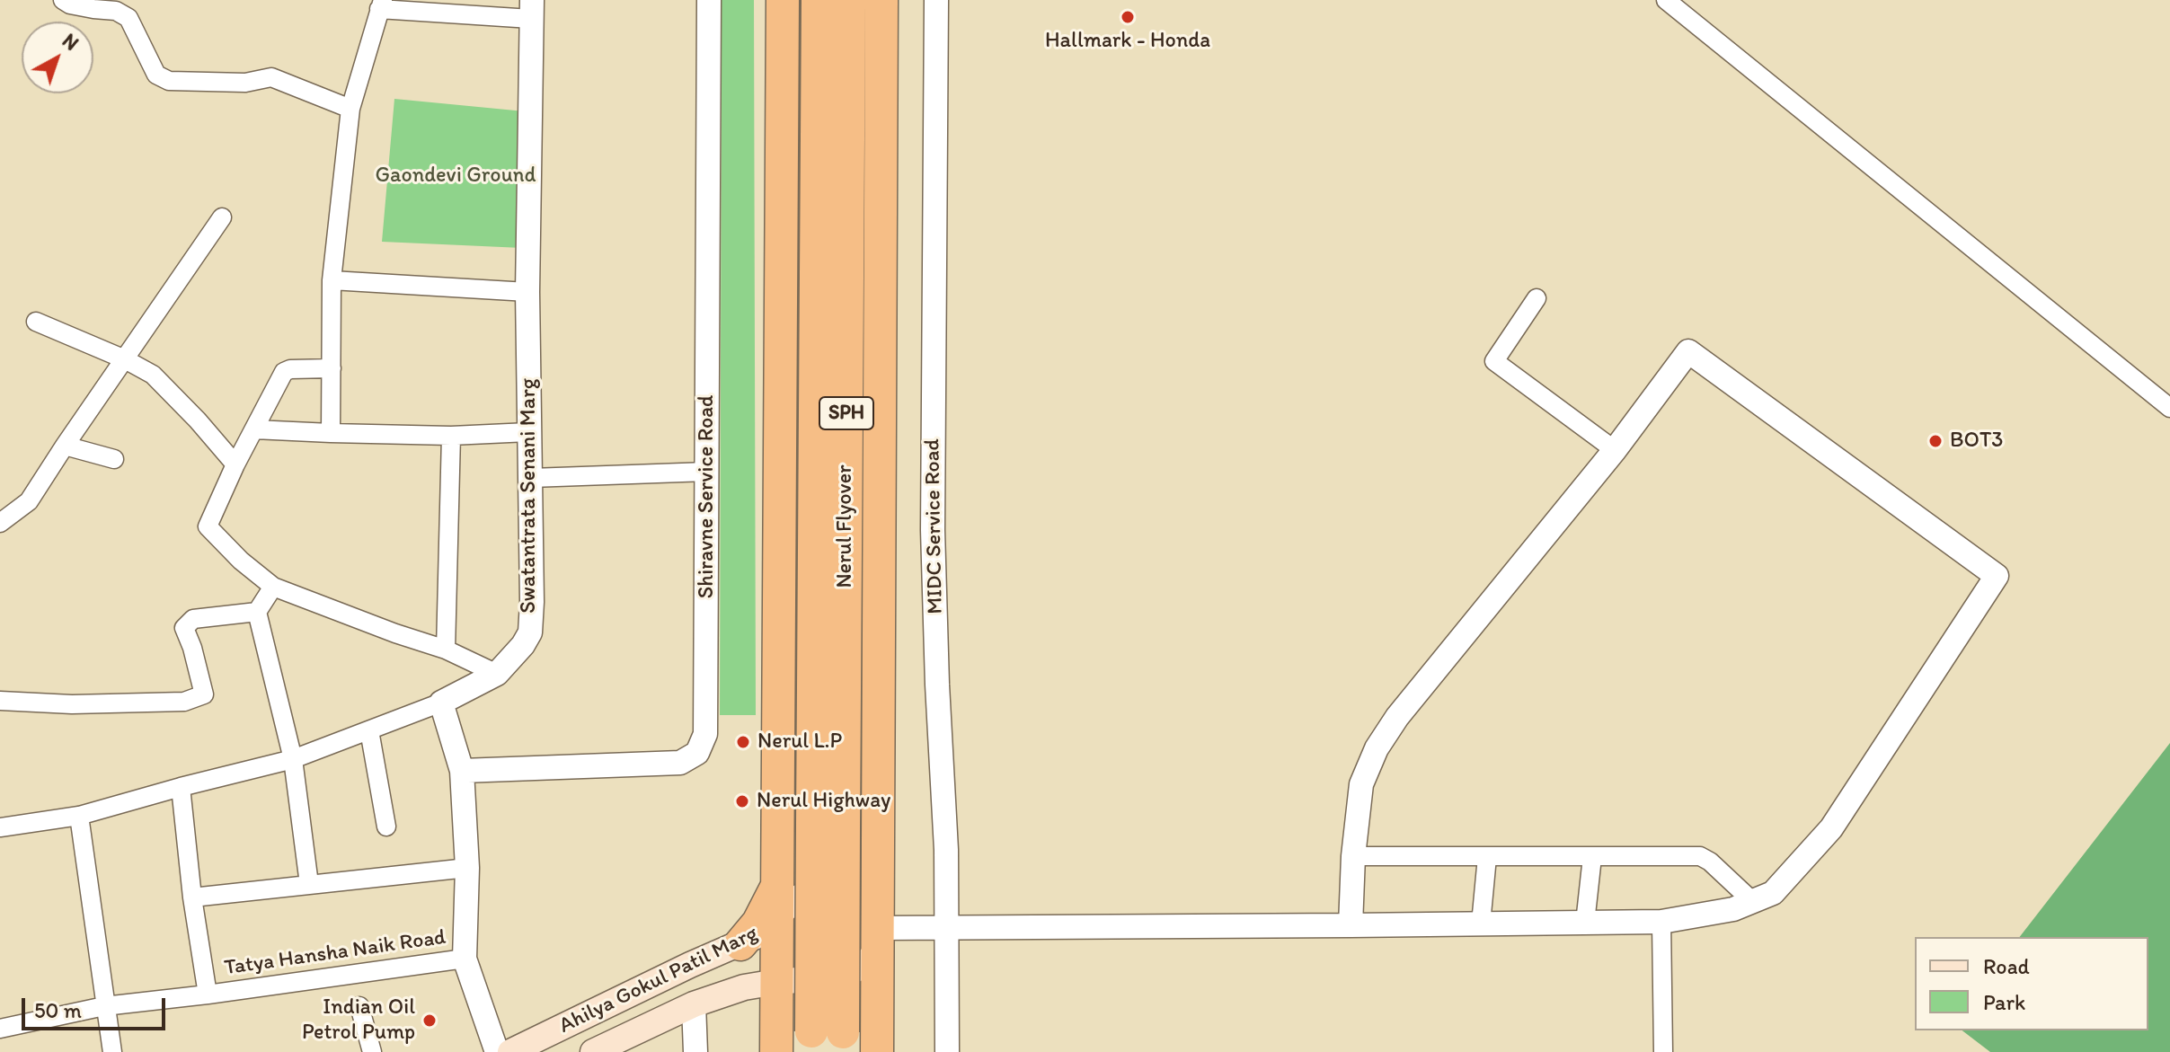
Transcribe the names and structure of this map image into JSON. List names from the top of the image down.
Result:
{
  "streets": {
    "highway": ["SPH", "Nerul Flyover"],
    "main road": ["Ahilya Gokul Patil Marg"],
    "street": [
      "Swatantrata Senani Marg",
      "Shiravne Service Road",
      "MIDC Service Road",
      "Tatya Hansha Naik Road"
    ]
  },
  "parks": ["Gaondevi Ground"],
  "places": [
    "Hallmark - Honda",
    "BOT3",
    "Nerul L.P",
    "Nerul Highway",
    "Indian Oil Petrol Pump"
  ],
  "legend": ["Road", "Park"],
  "scale_bar": "50 m",
  "north": "top right"
}
